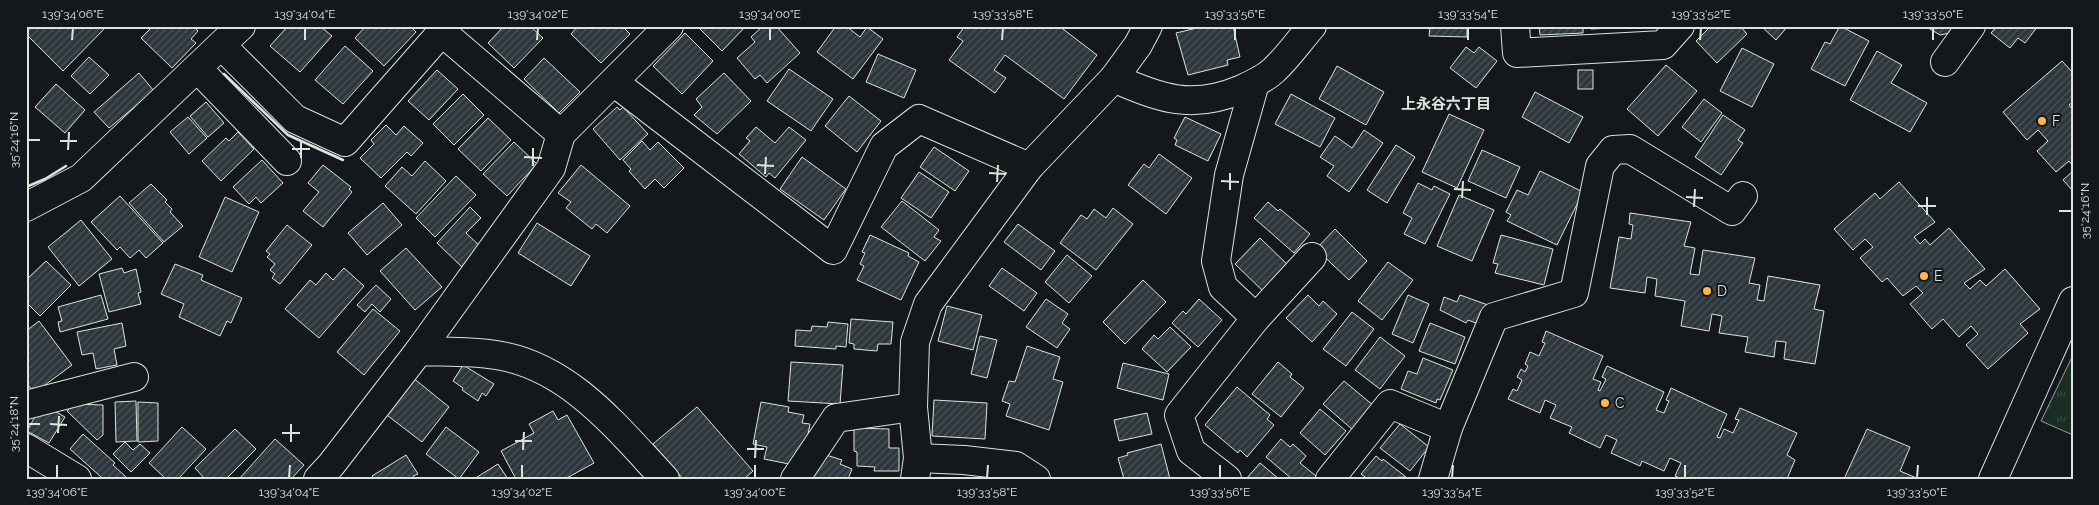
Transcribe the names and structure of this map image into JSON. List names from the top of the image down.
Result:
{
  "districts": ["上永谷六丁目"],
  "places": [
    "F",
    "E",
    "D",
    "C"
  ],
  "coordinates": [
    "139°34'06\"E",
    "139°34'04\"E",
    "139°34'02\"E",
    "139°34'00\"E",
    "139°33'58\"E",
    "139°33'56\"E",
    "139°33'54\"E",
    "139°33'52\"E",
    "139°33'50\"E",
    "35°24'16\"N",
    "35°24'18\"N"
  ]
}
